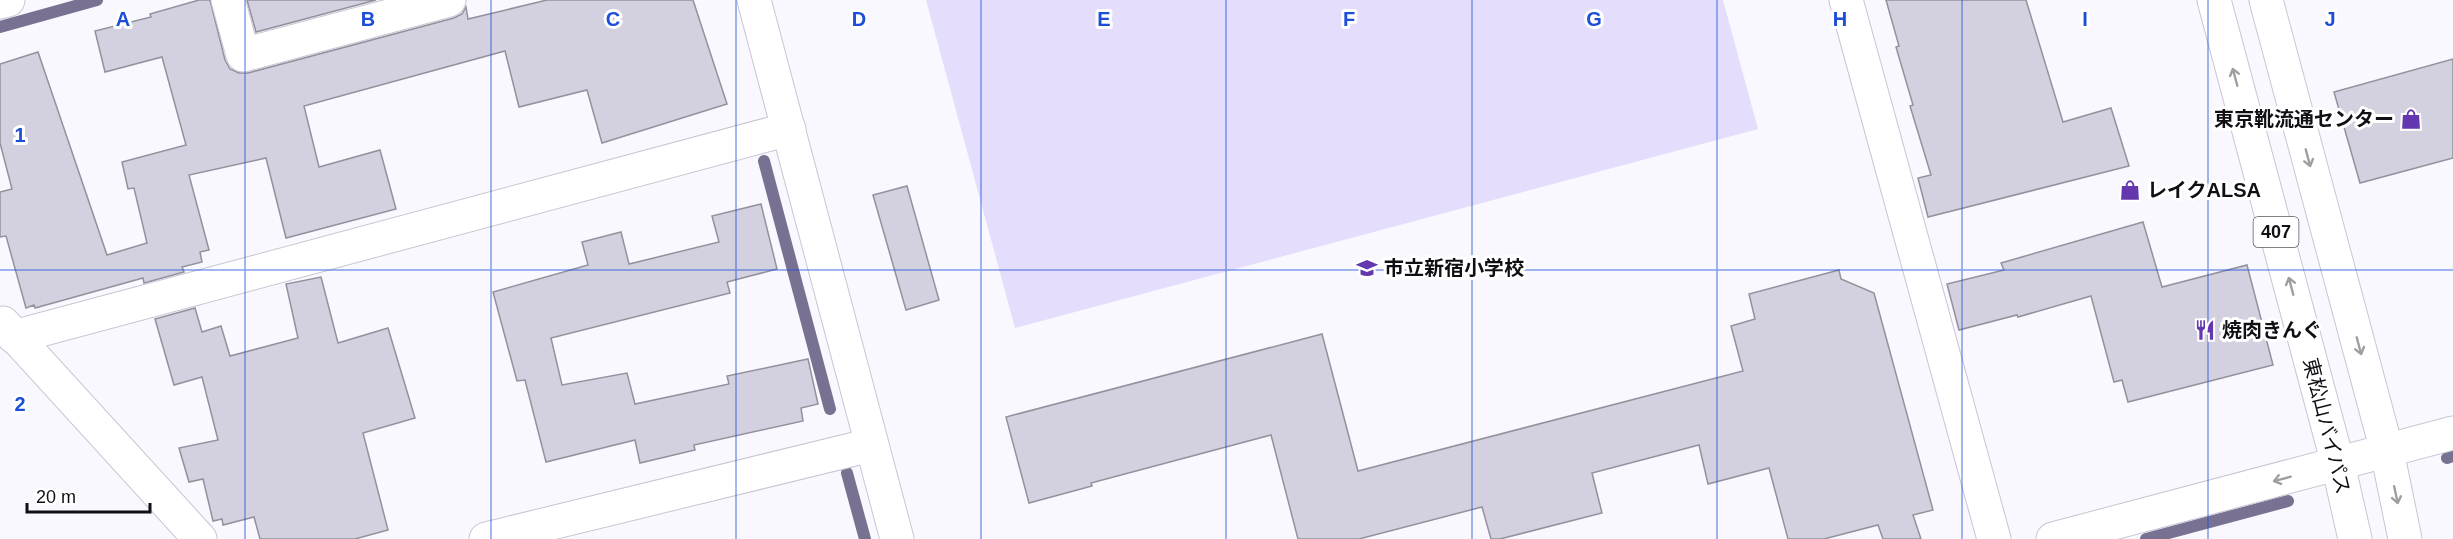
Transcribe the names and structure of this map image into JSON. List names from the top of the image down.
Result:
{
  "streets": {
    "main road": ["407", "東松山バイパス"]
  },
  "places": {
    "shop": ["東京靴流通センター", "レイクALSA"],
    "school or university": ["市立新宿小学校"],
    "restaurant": ["焼肉きんぐ"]
  },
  "scale_bar": "20 m",
  "grid": {
    "columns": [
      "A",
      "B",
      "C",
      "D",
      "E",
      "F",
      "G",
      "H",
      "I",
      "J"
    ],
    "rows": ["1", "2"]
  }
}
